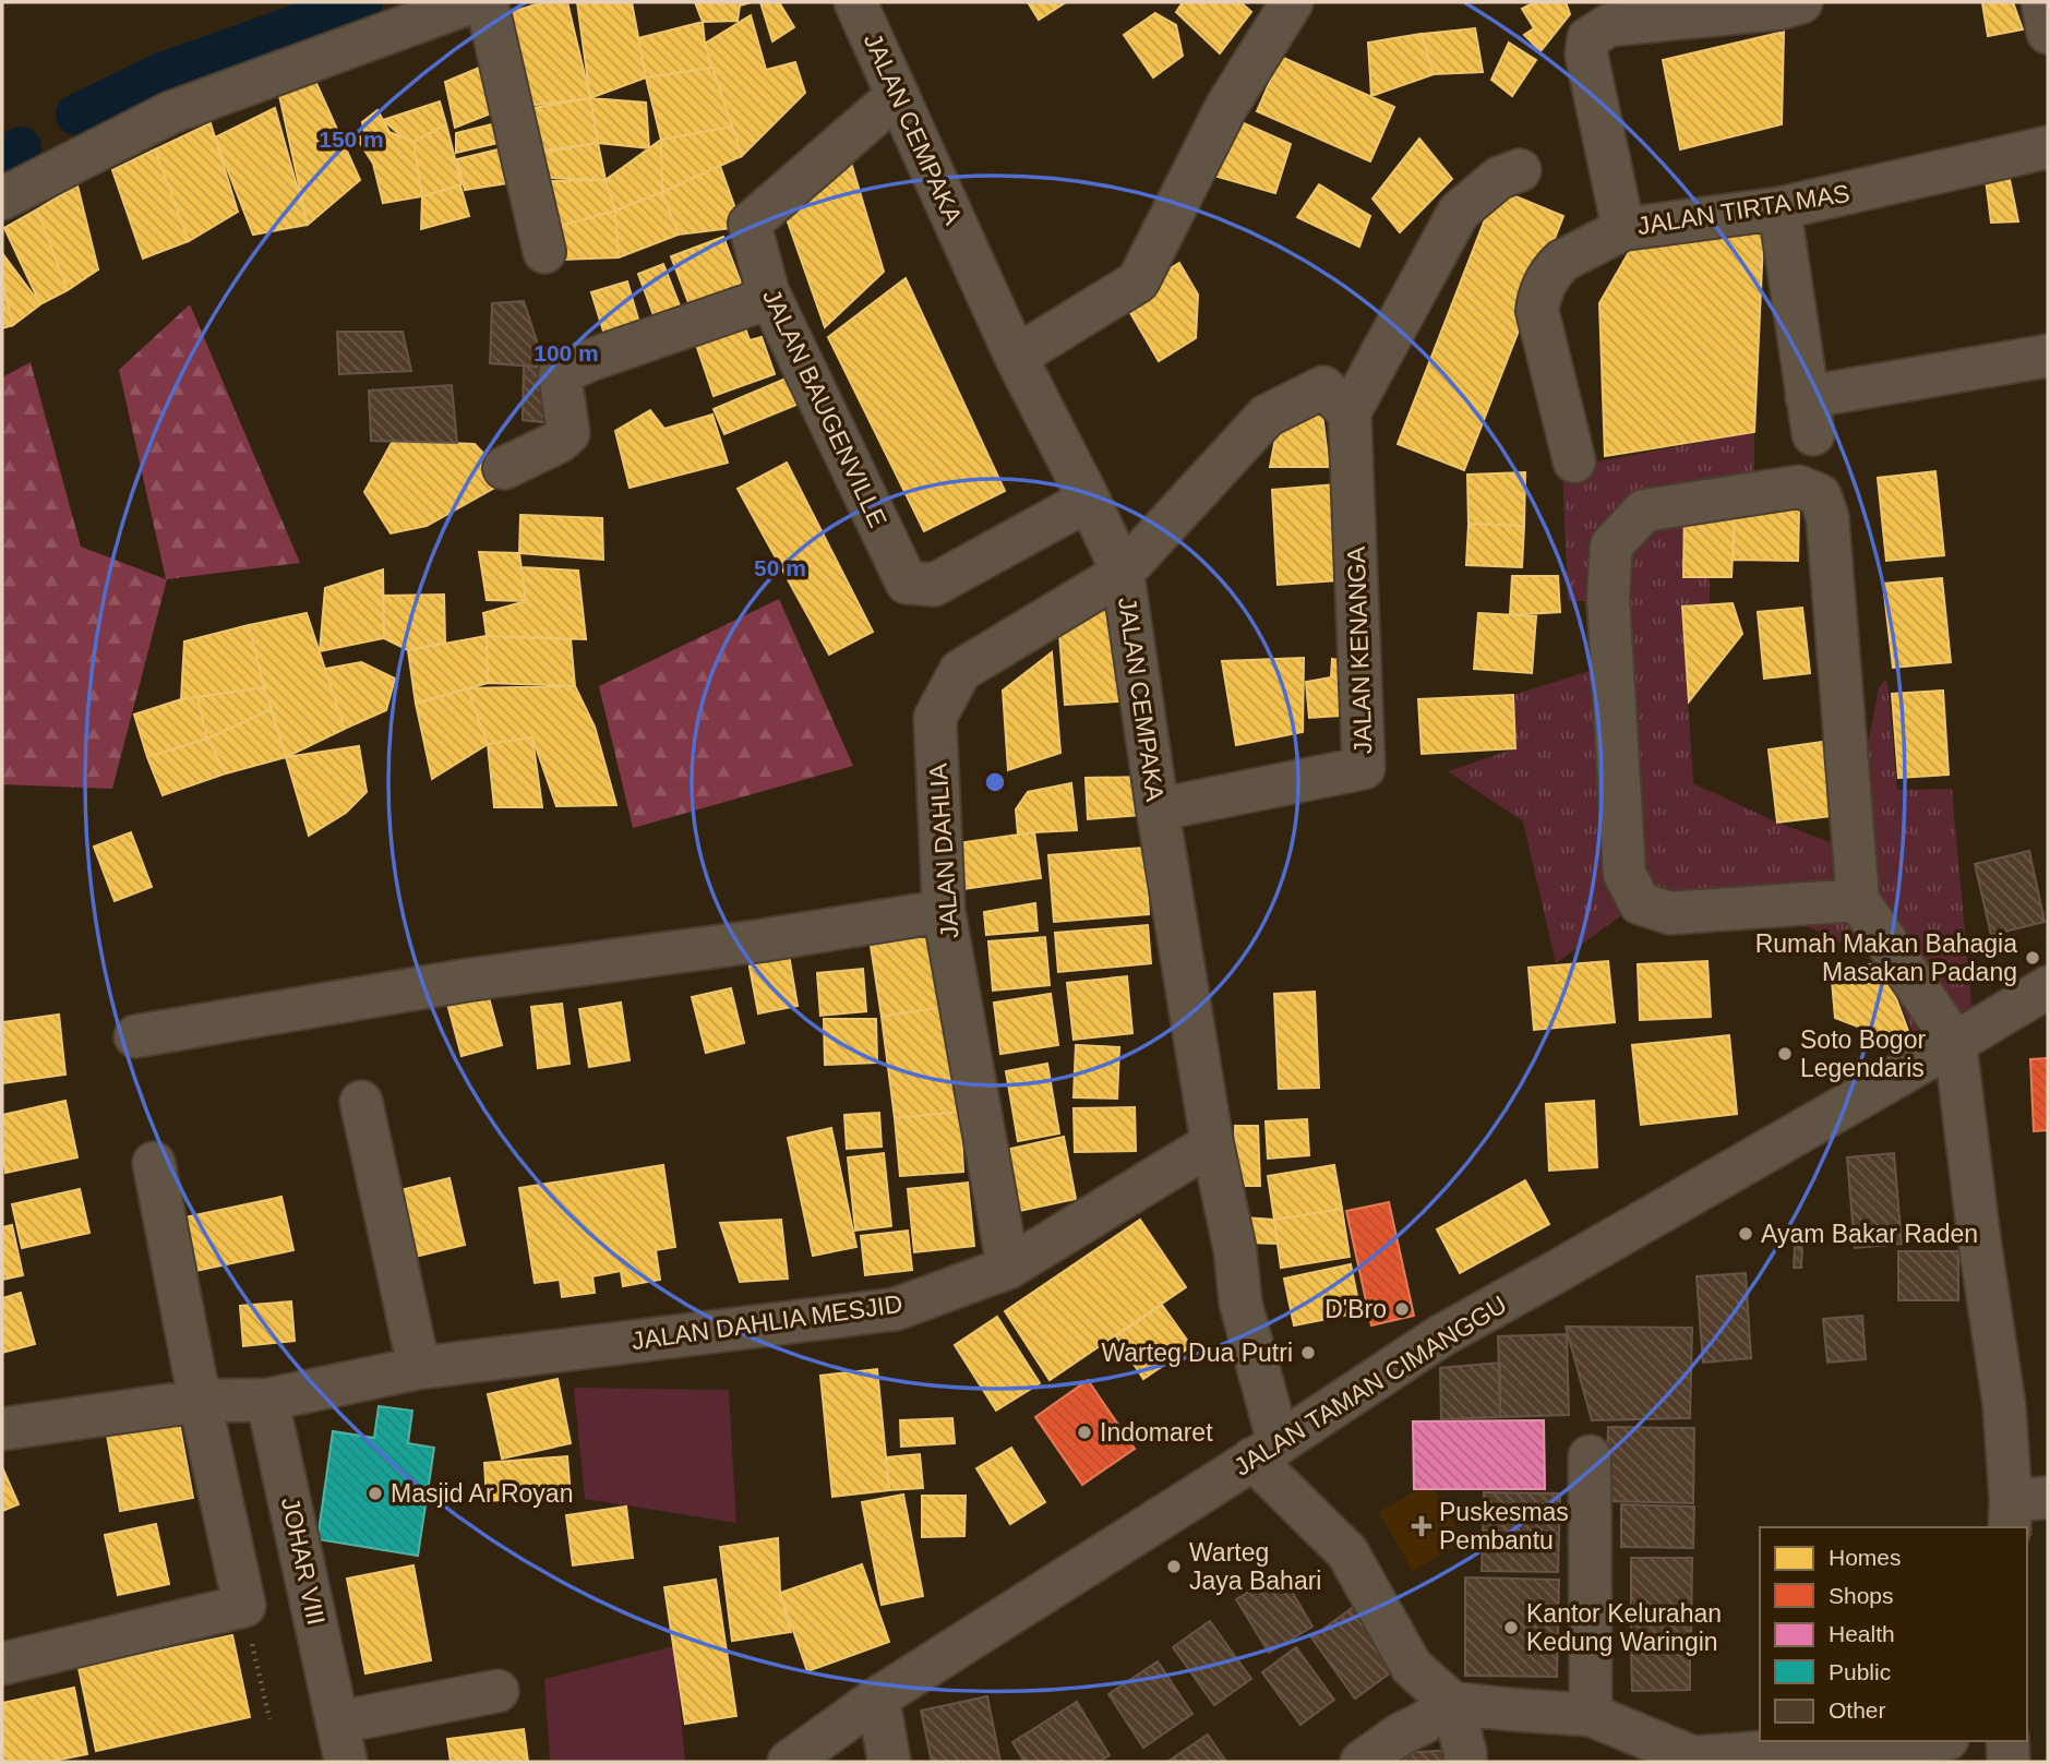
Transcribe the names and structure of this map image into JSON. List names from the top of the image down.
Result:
{
  "streets": {
    "street": [
      "JALAN CEMPAKA",
      "JALAN TIRTA MAS",
      "JALAN BAUGENVILLE",
      "JALAN KENANGA",
      "JALAN DAHLIA",
      "JALAN DAHLIA MESJID",
      "JALAN TAMAN CIMANGGU",
      "JOHAR VIII"
    ]
  },
  "crossings": [
    ["JALAN CEMPAKA", "JALAN BAUGENVILLE"],
    ["JALAN CEMPAKA", "JALAN KENANGA"],
    ["JALAN CEMPAKA", "JALAN DAHLIA"],
    ["JALAN CEMPAKA", "JALAN DAHLIA MESJID"],
    ["JALAN CEMPAKA", "JALAN TAMAN CIMANGGU"],
    ["JALAN DAHLIA", "JALAN DAHLIA MESJID"],
    ["JALAN DAHLIA MESJID", "JOHAR VIII"]
  ],
  "places": {
    "other": [
      "Rumah Makan Bahagia Masakan Padang",
      "Soto Bogor Legendaris",
      "Ayam Bakar Raden",
      "D'Bro",
      "Warteg Dua Putri",
      "Indomaret",
      "Masjid Ar Royan",
      "Warteg Jaya Bahari",
      "Kantor Kelurahan Kedung Waringin"
    ],
    "health": ["Puskesmas Pembantu"]
  },
  "legend": [
    "Homes",
    "Shops",
    "Health",
    "Public",
    "Other"
  ],
  "rings": ["150 m", "100 m", "50 m"]
}
